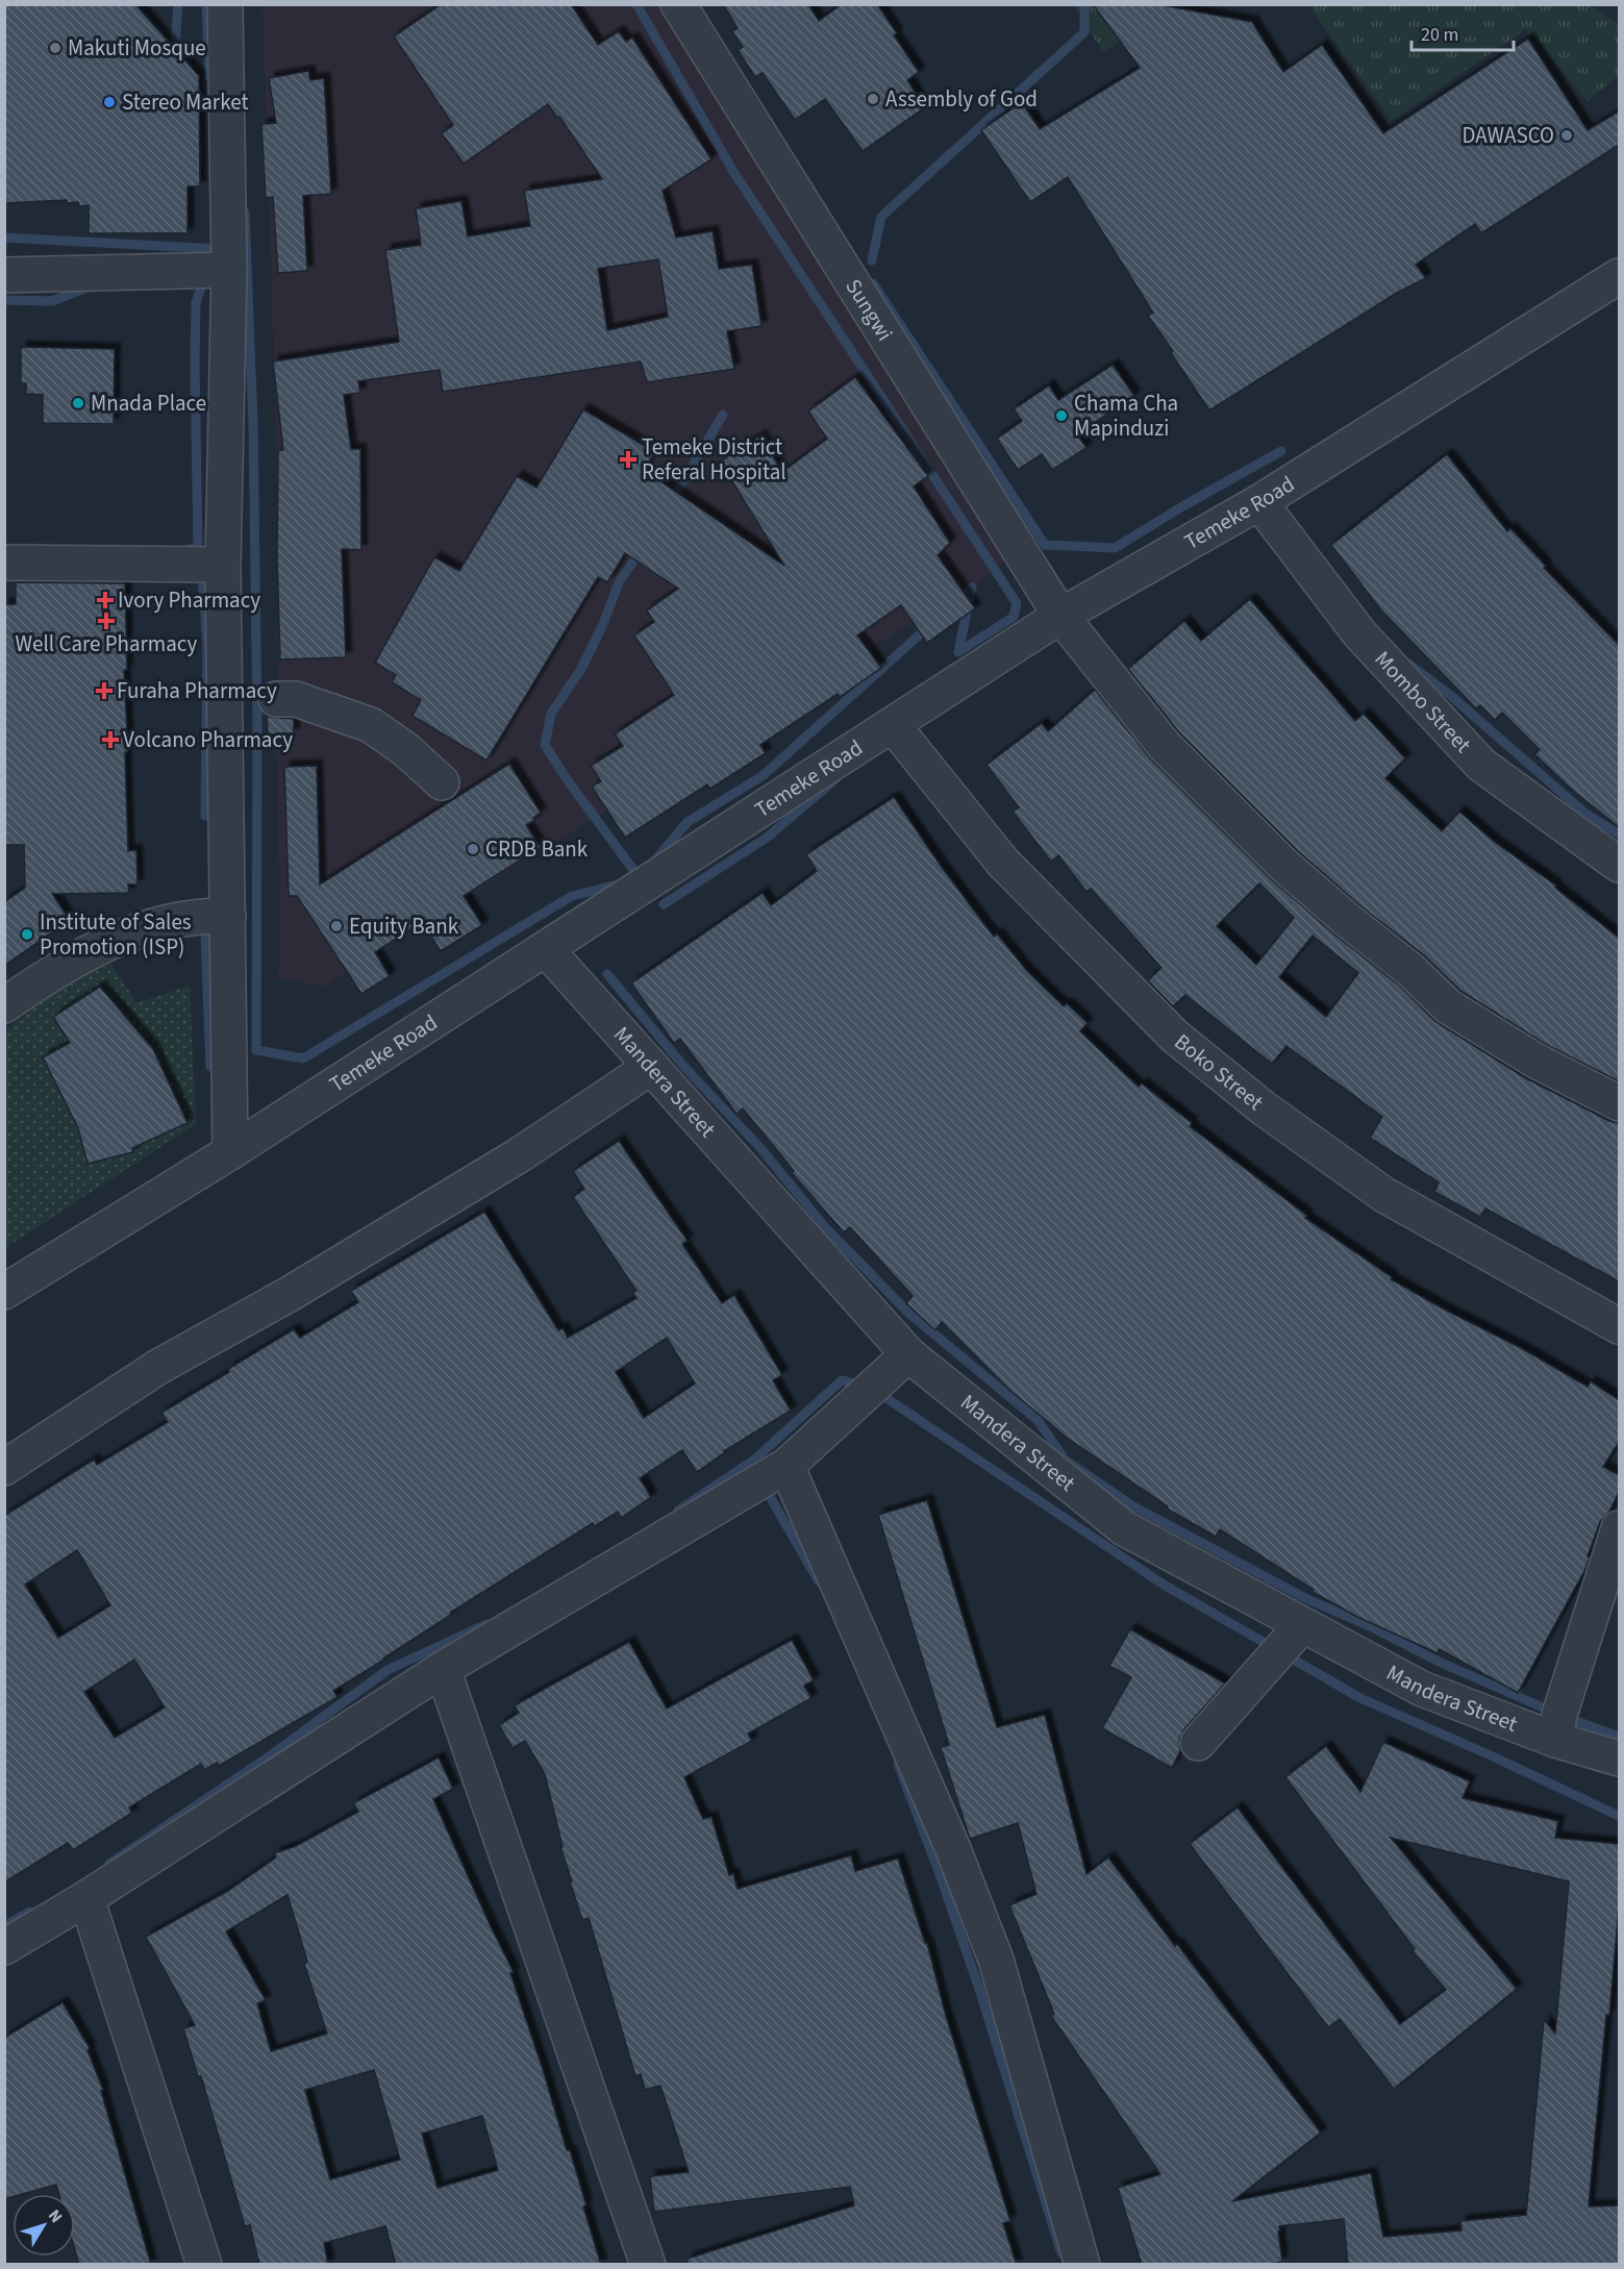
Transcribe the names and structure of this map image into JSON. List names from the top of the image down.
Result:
{
  "streets": {
    "street": [
      "Sungwi",
      "Temeke Road",
      "Mombo Street",
      "Boko Street",
      "Mandera Street"
    ]
  },
  "crossings": [
    ["Sungwi", "Temeke Road"],
    ["Temeke Road", "Mombo Street"],
    ["Temeke Road", "Boko Street"],
    ["Temeke Road", "Mandera Street"]
  ],
  "places": {
    "other": [
      "Makuti Mosque",
      "Assembly of God",
      "Stereo Market",
      "DAWASCO",
      "Mnada Place",
      "Chama Cha Mapinduzi",
      "CRDB Bank",
      "Equity Bank",
      "Institute of Sales Promotion (ISP)"
    ],
    "health": [
      "Temeke District Referal Hospital",
      "Ivory Pharmacy",
      "Well Care Pharmacy",
      "Furaha Pharmacy",
      "Volcano Pharmacy"
    ]
  },
  "scale_bar": "20 m",
  "north": "top right"
}
